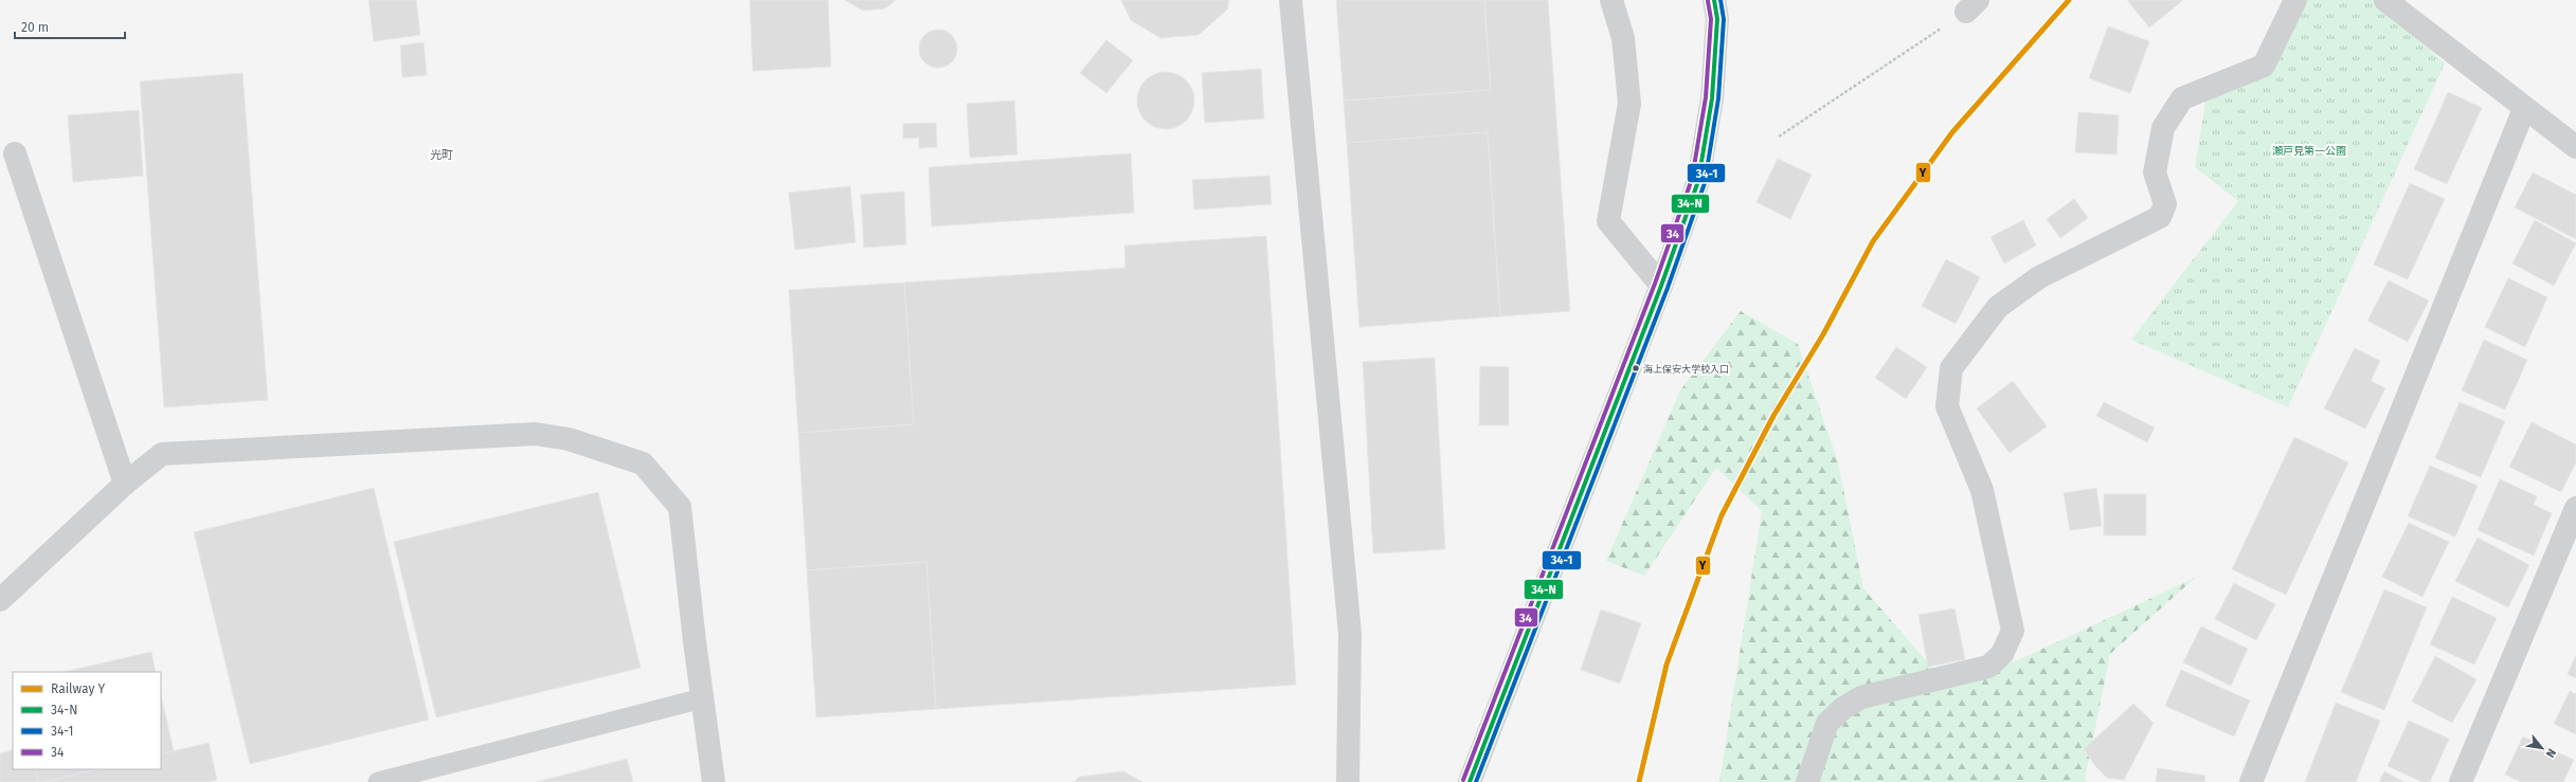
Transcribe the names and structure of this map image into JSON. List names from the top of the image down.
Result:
{
  "districts": ["光町"],
  "parks": ["瀬戸見第一公園"],
  "places": ["海上保安大学校入口"],
  "lines": [
    "rail line Y",
    "transit line 34-N",
    "transit line 34-1",
    "transit line 34"
  ],
  "legend": [
    "Railway Y",
    "34-N",
    "34-1",
    "34"
  ],
  "scale_bar": "20 m",
  "north": "bottom right"
}
